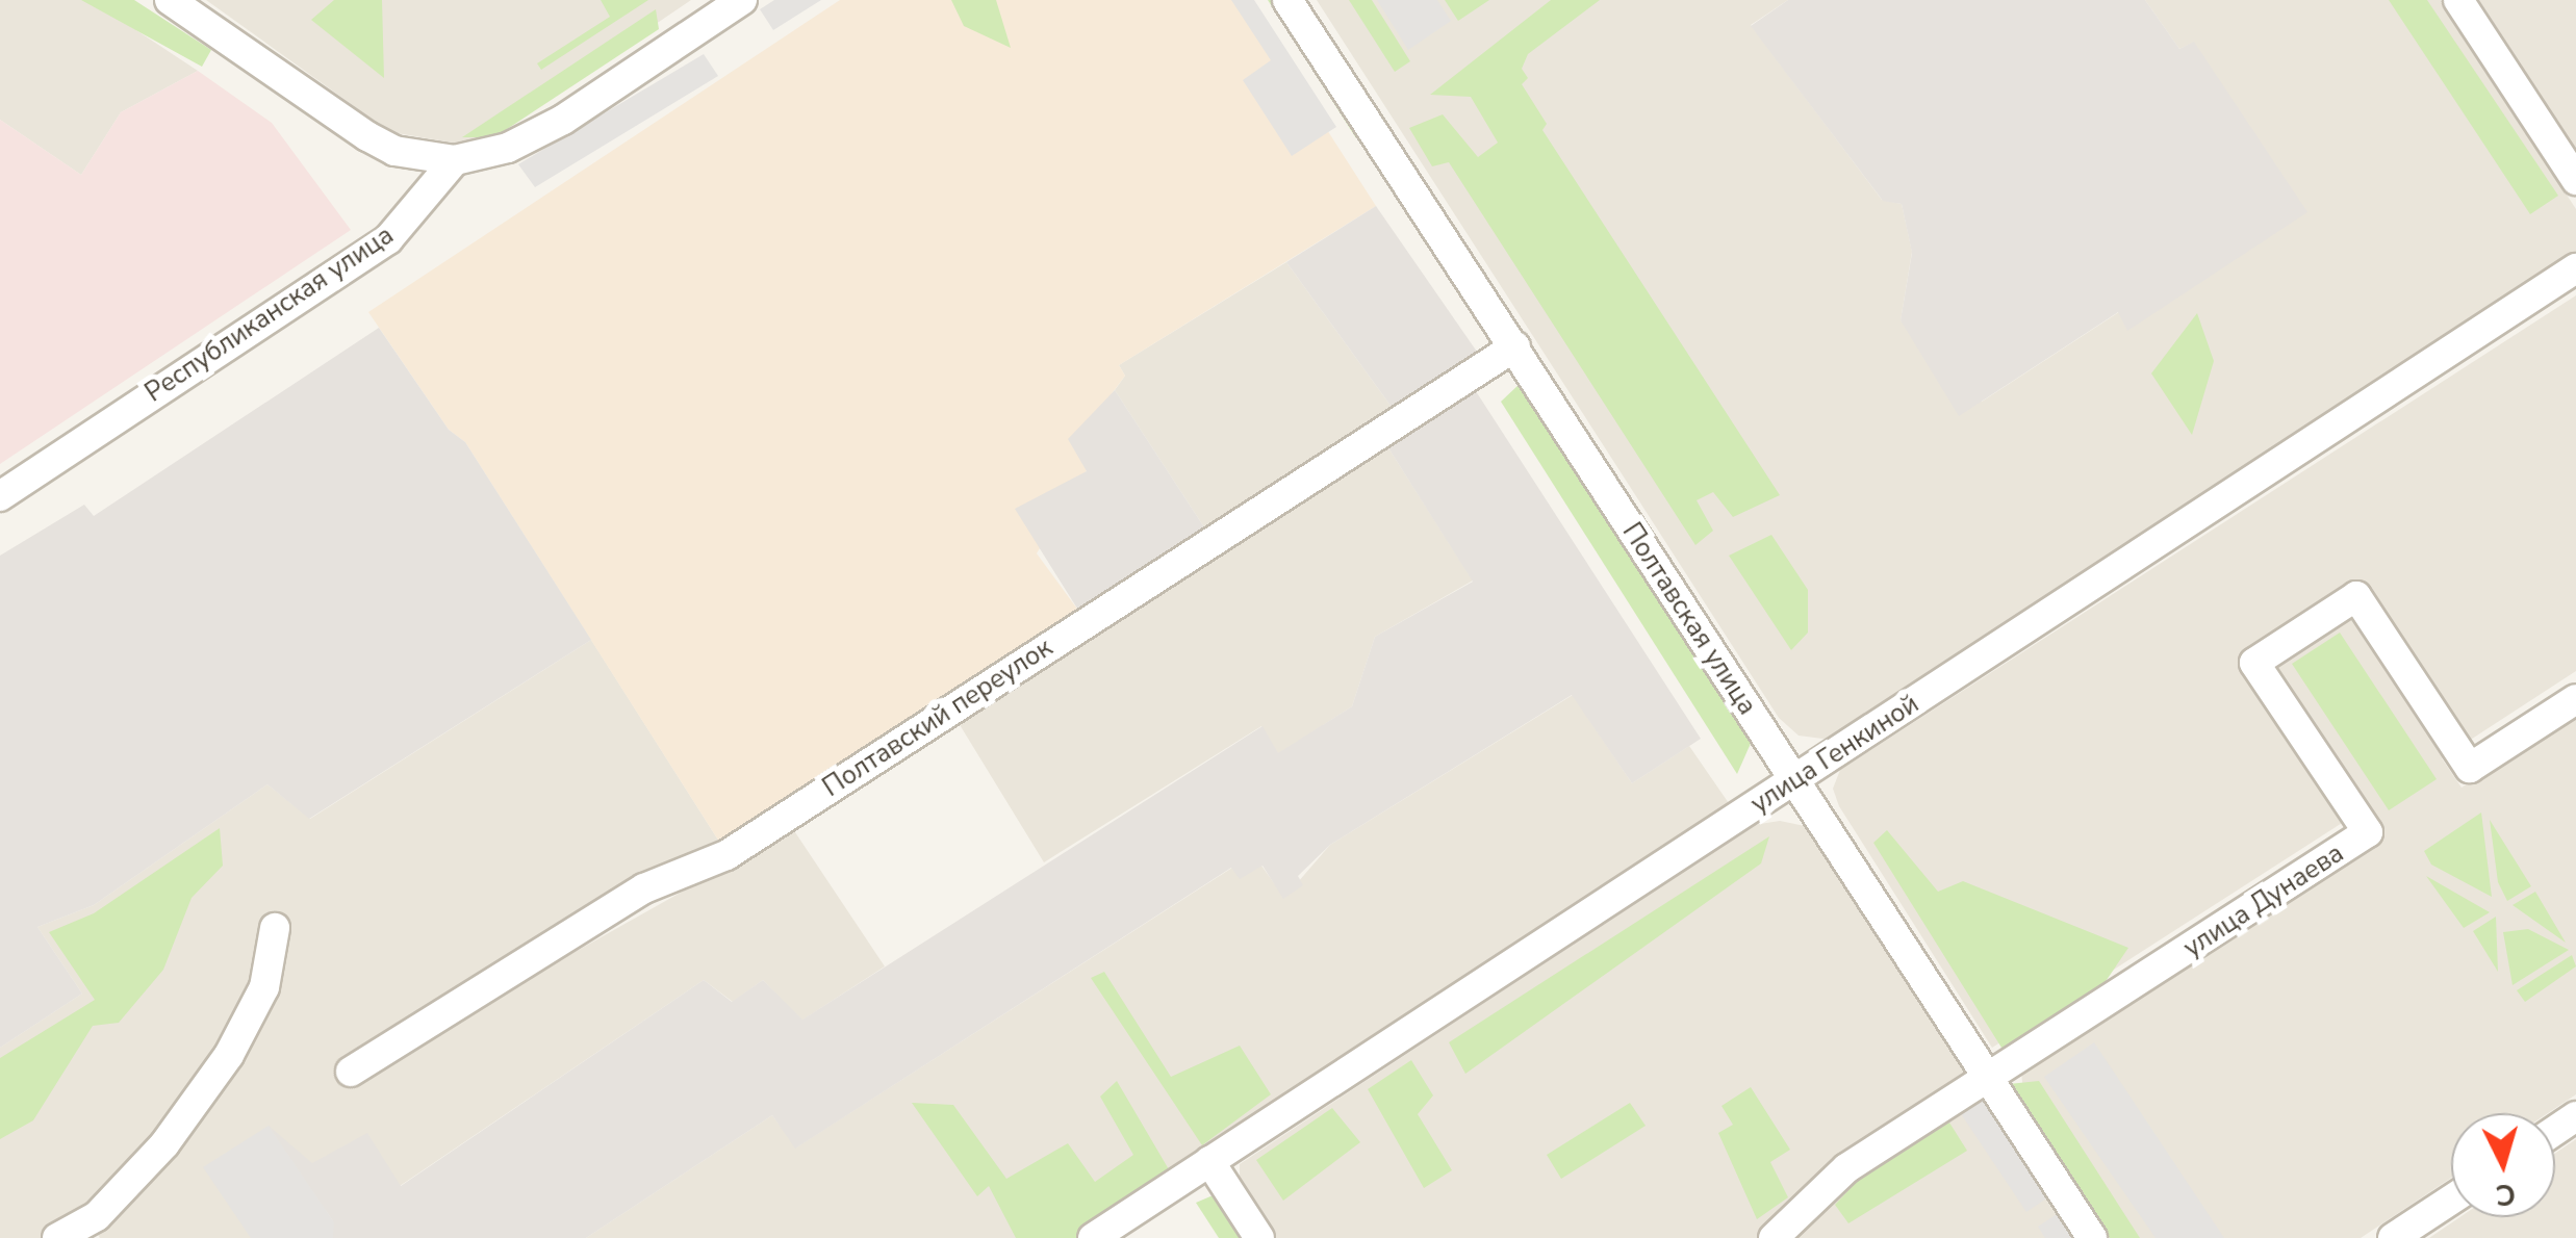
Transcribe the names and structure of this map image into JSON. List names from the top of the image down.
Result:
{
  "streets": {
    "street": [
      "Республиканская улица",
      "Полтавская улица",
      "Полтавский переулок",
      "улица Генкиной",
      "улица Дунаева"
    ]
  },
  "crossings": [
    ["Полтавская улица", "Полтавский переулок"],
    ["Полтавская улица", "улица Генкиной"],
    ["Полтавская улица", "улица Дунаева"]
  ],
  "north": "bottom"
}
